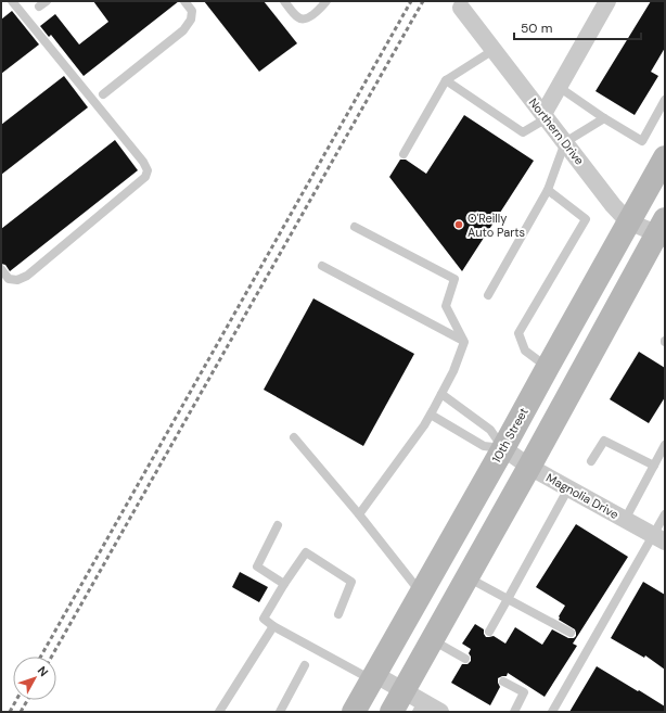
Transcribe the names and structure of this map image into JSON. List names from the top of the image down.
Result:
{
  "streets": {
    "main road": ["10th Street"],
    "street": ["Northern Drive", "Magnolia Drive"]
  },
  "crossings": [
    ["Northern Drive", "10th Street"],
    ["10th Street", "Magnolia Drive"]
  ],
  "places": ["O'Reilly Auto Parts"],
  "scale_bar": "50 m",
  "north": "top right"
}
